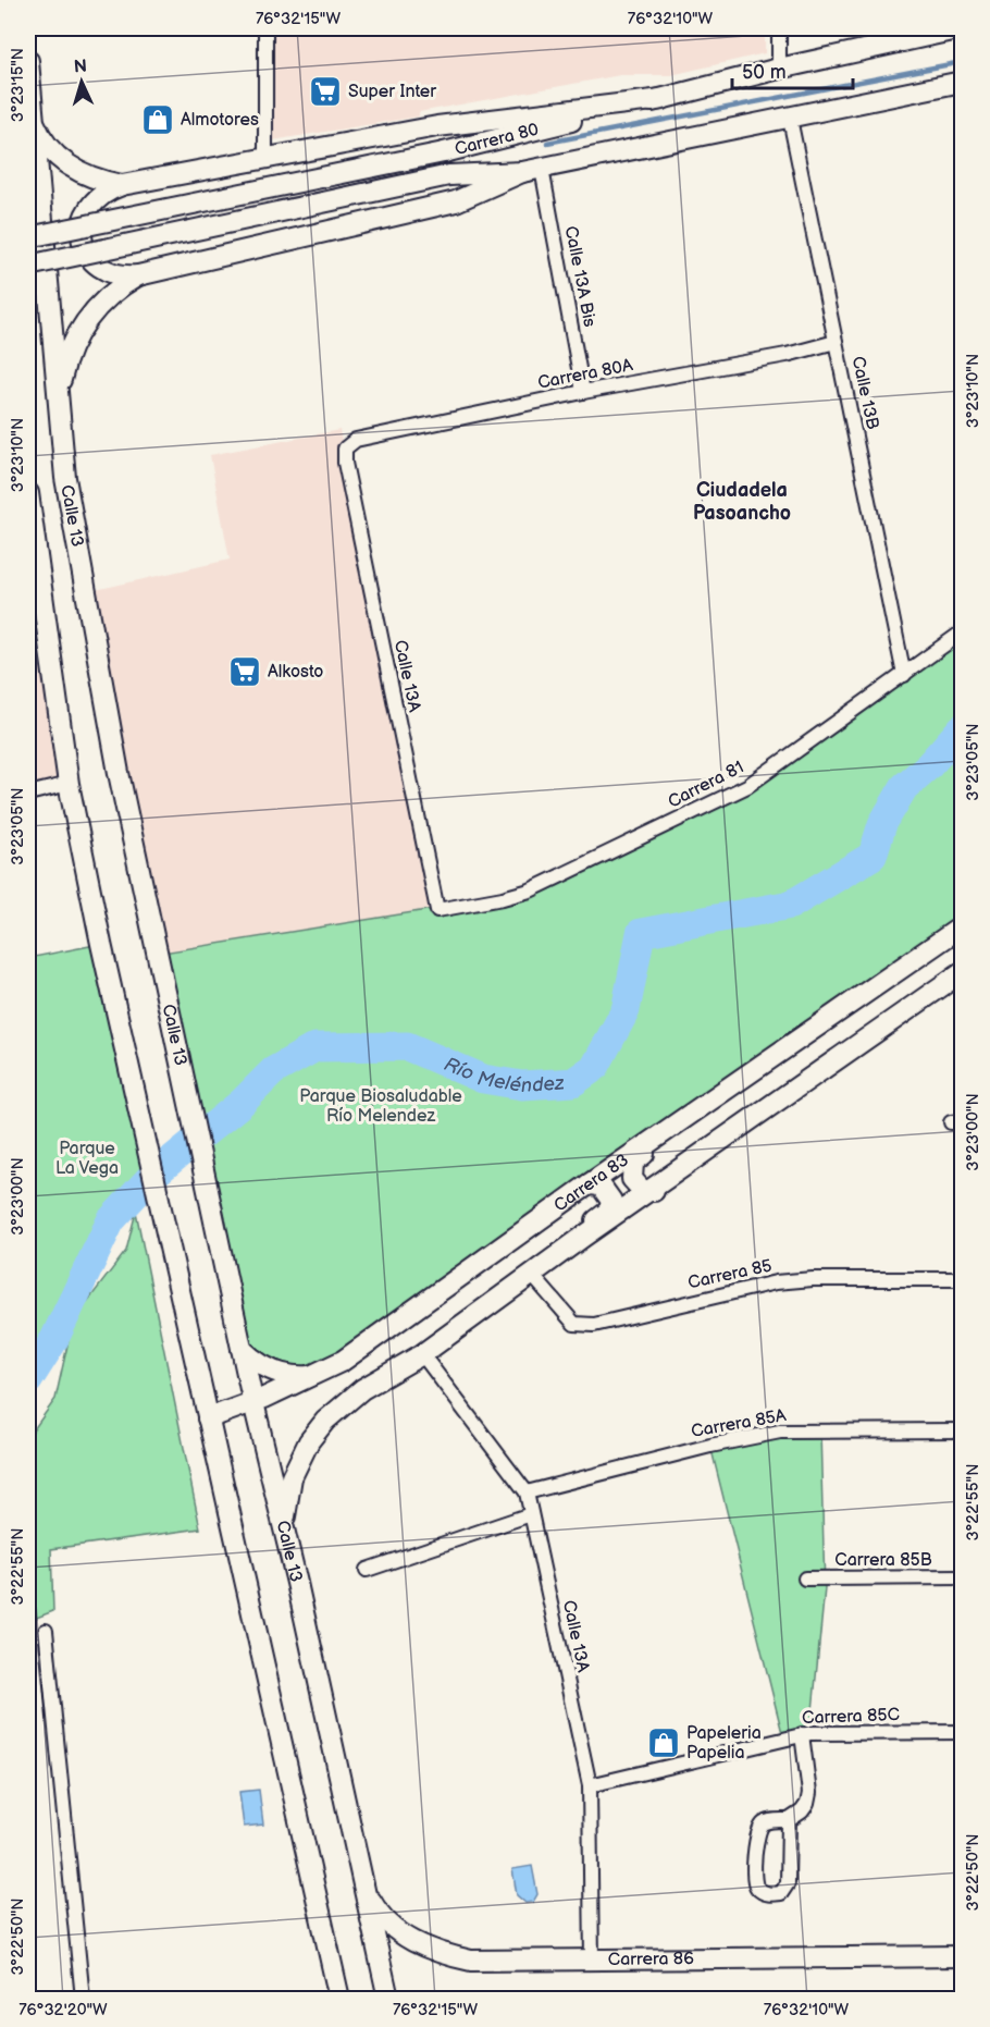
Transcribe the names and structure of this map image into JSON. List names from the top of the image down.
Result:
{
  "streets": {
    "main road": [
      "Carrera 80",
      "Calle 13",
      "Carrera 83",
      "Carrera 86"
    ],
    "street": [
      "Calle 13A Bis",
      "Carrera 80A",
      "Calle 13B",
      "Calle 13A",
      "Carrera 81",
      "Carrera 85",
      "Carrera 85A",
      "Carrera 85B",
      "Carrera 85C"
    ]
  },
  "crossings": [
    ["Carrera 80", "Calle 13A Bis"],
    ["Carrera 80", "Calle 13B"],
    ["Calle 13A Bis", "Carrera 80A"],
    ["Carrera 80A", "Calle 13B"],
    ["Carrera 80A", "Calle 13A"],
    ["Calle 13B", "Carrera 81"],
    ["Calle 13", "Carrera 83"],
    ["Calle 13", "Carrera 86"],
    ["Calle 13A", "Carrera 81"],
    ["Calle 13A", "Carrera 85A"],
    ["Calle 13A", "Carrera 85C"],
    ["Calle 13A", "Carrera 86"]
  ],
  "districts": ["Ciudadela Pasoancho"],
  "water": ["Río Meléndez"],
  "parks": ["Parque Biosaludable Río Melendez", "Parque La Vega"],
  "places": {
    "supermarket": ["Super Inter", "Alkosto"],
    "shop": ["Almotores", "Papeleria Papelia"]
  },
  "scale_bar": "50 m",
  "north": "top",
  "coordinates": [
    "76°32'15\"W",
    "76°32'10\"W",
    "3°23'15\"N",
    "3°23'10\"N",
    "3°23'05\"N",
    "3°23'00\"N",
    "3°22'55\"N",
    "3°22'50\"N",
    "76°32'20\"W"
  ]
}
